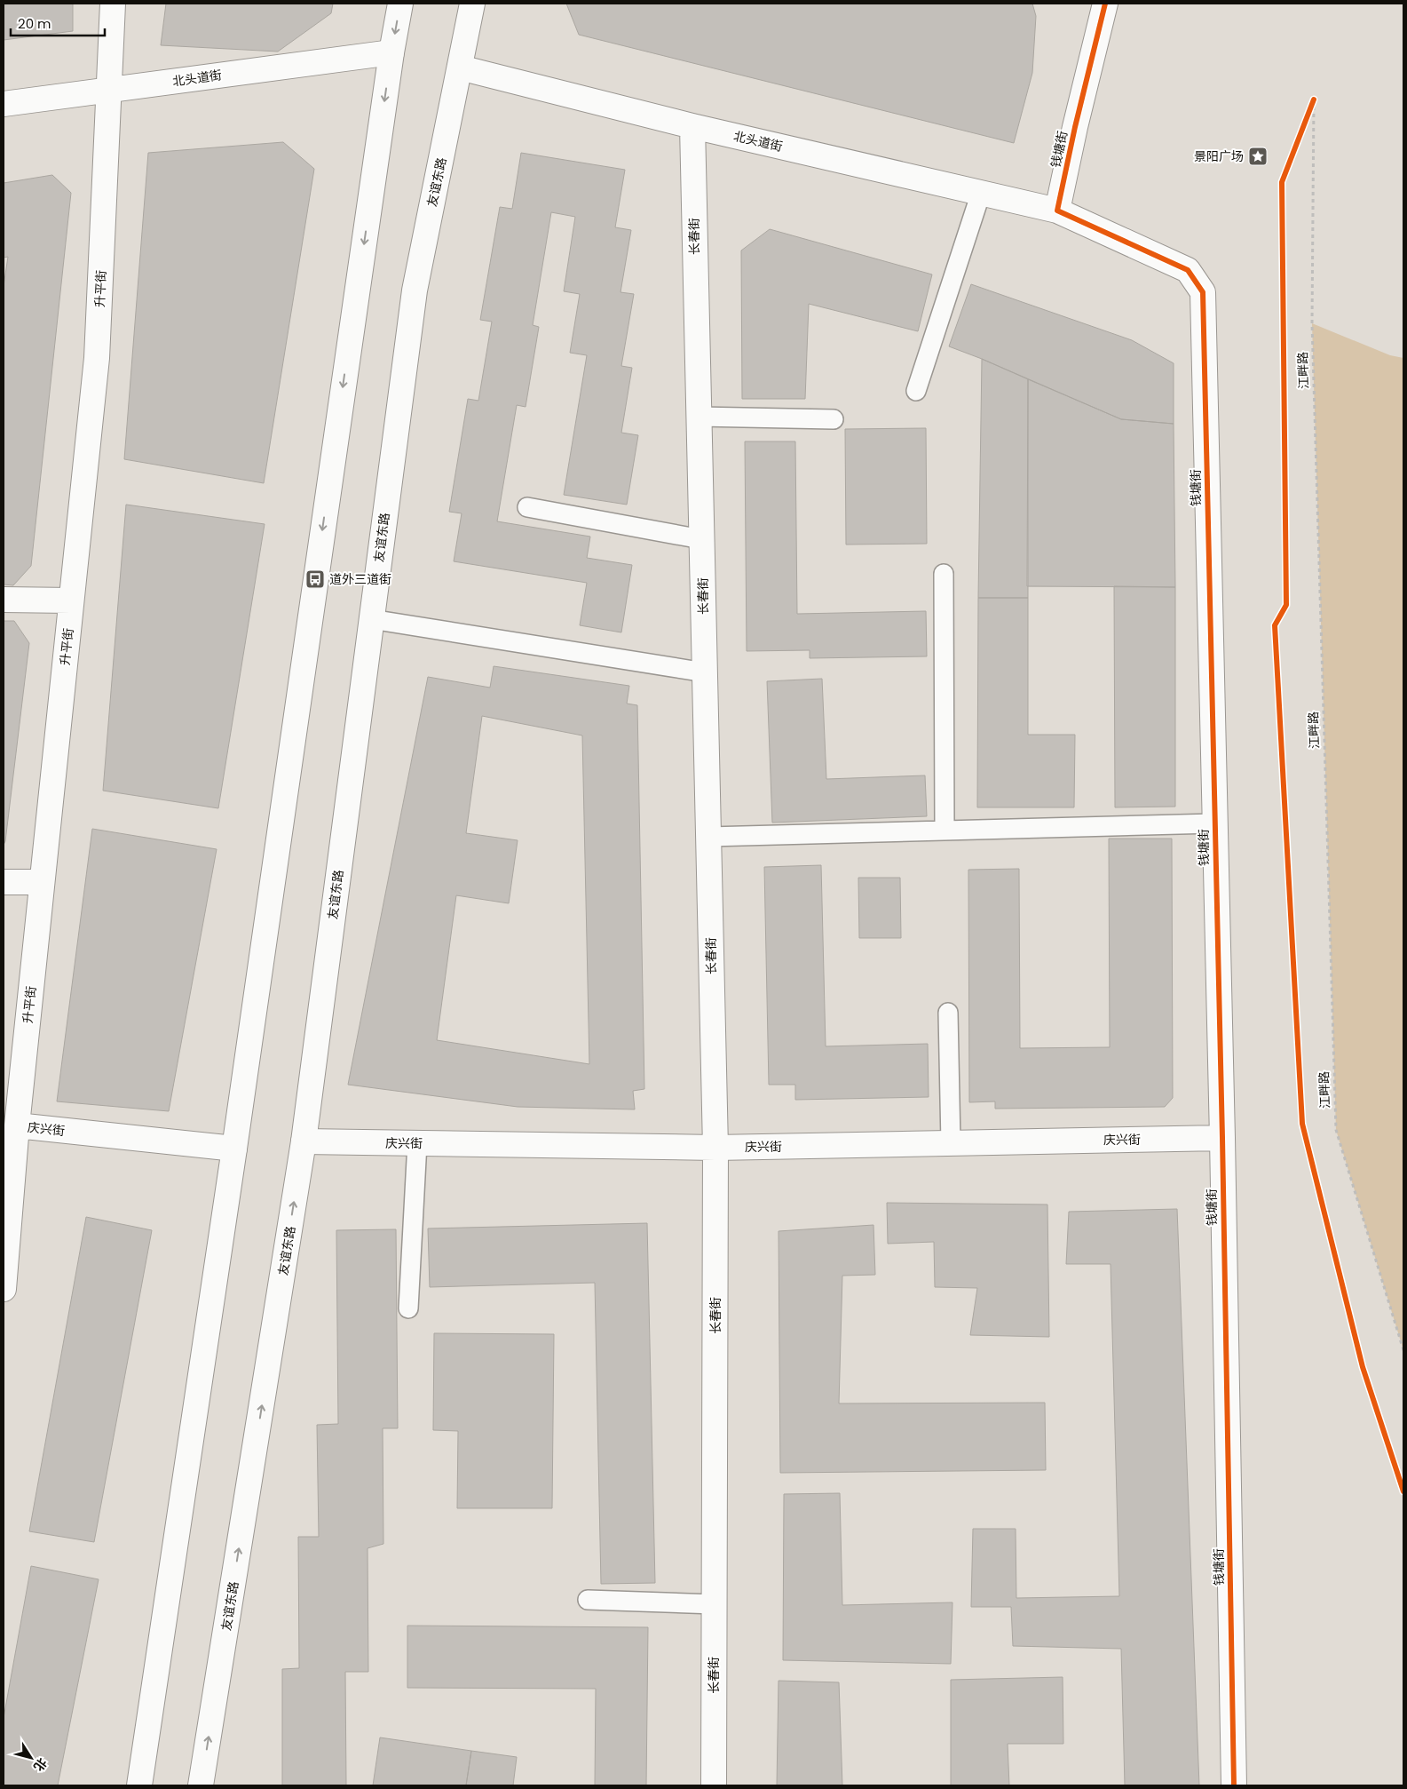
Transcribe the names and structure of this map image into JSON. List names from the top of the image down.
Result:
{
  "streets": {
    "main road": [
      "北头道街",
      "钱塘街",
      "友谊东路",
      "长春街",
      "升平街",
      "庆兴街"
    ],
    "path": ["江畔路"]
  },
  "crossings": [
    ["北头道街", "钱塘街"],
    ["北头道街", "友谊东路"],
    ["北头道街", "长春街"],
    ["北头道街", "升平街"],
    ["钱塘街", "庆兴街"],
    ["友谊东路", "庆兴街"],
    ["长春街", "庆兴街"],
    ["升平街", "庆兴街"]
  ],
  "places": {
    "place": ["景阳广场"],
    "bus stop": ["道外三道街"]
  },
  "scale_bar": "20 m",
  "north": "bottom right"
}
